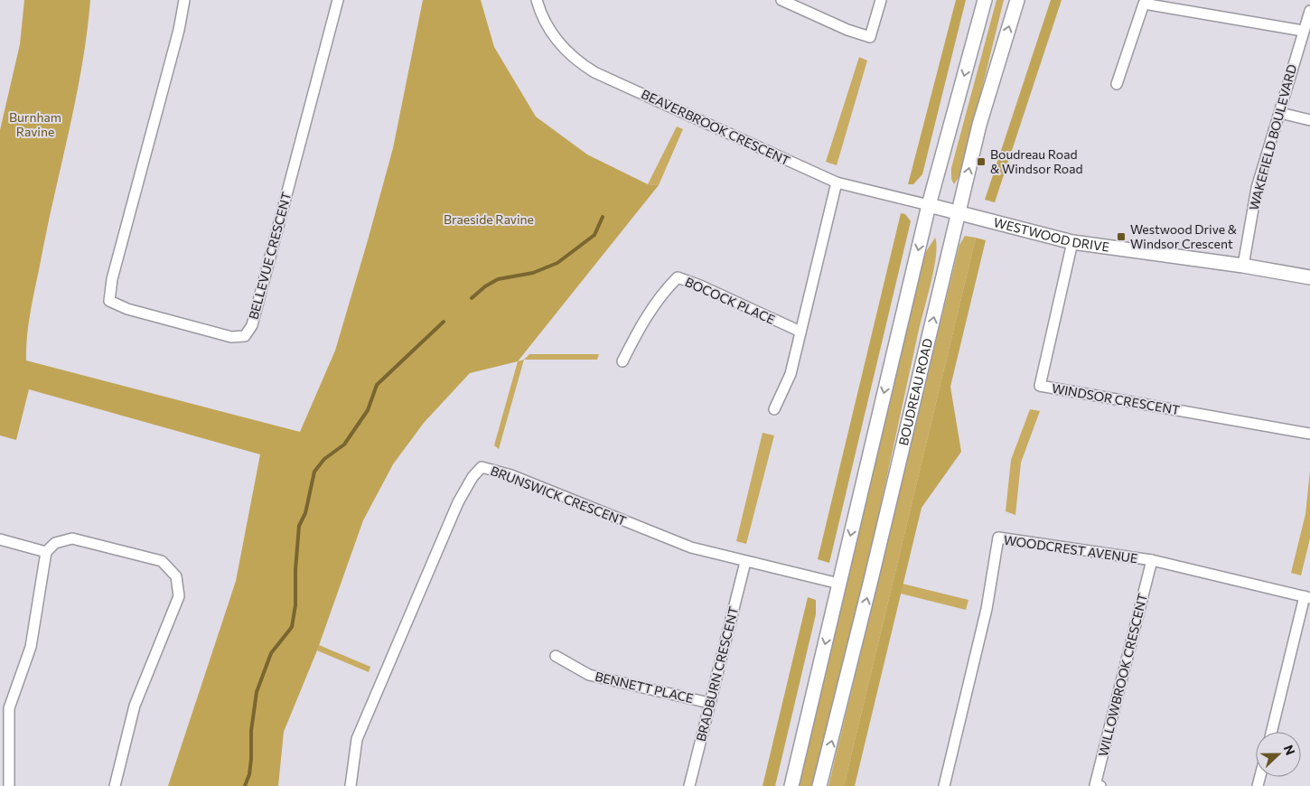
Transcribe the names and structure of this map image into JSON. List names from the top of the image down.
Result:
{
  "streets": {
    "main road": ["WESTWOOD DRIVE", "BOUDREAU ROAD"],
    "street": [
      "BEAVERBROOK CRESCENT",
      "WAKEFIELD BOULEVARD",
      "BELLEVUE CRESCENT",
      "BOCOCK PLACE",
      "WINDSOR CRESCENT",
      "BRUNSWICK CRESCENT",
      "WOODCREST AVENUE",
      "BRADBURN CRESCENT",
      "WILLOWBROOK CRESCENT",
      "BENNETT PLACE"
    ]
  },
  "crossings": [
    ["BEAVERBROOK CRESCENT", "WESTWOOD DRIVE"],
    ["WAKEFIELD BOULEVARD", "WESTWOOD DRIVE"],
    ["WESTWOOD DRIVE", "BOUDREAU ROAD"],
    ["WESTWOOD DRIVE", "WINDSOR CRESCENT"],
    ["BRUNSWICK CRESCENT", "BRADBURN CRESCENT"],
    ["WOODCREST AVENUE", "WILLOWBROOK CRESCENT"],
    ["BRADBURN CRESCENT", "BENNETT PLACE"]
  ],
  "parks": ["Burnham Ravine", "Braeside Ravine"],
  "places": {
    "transit": ["Boudreau Road & Windsor Road", "Westwood Drive & Windsor Crescent"]
  },
  "north": "right"
}
